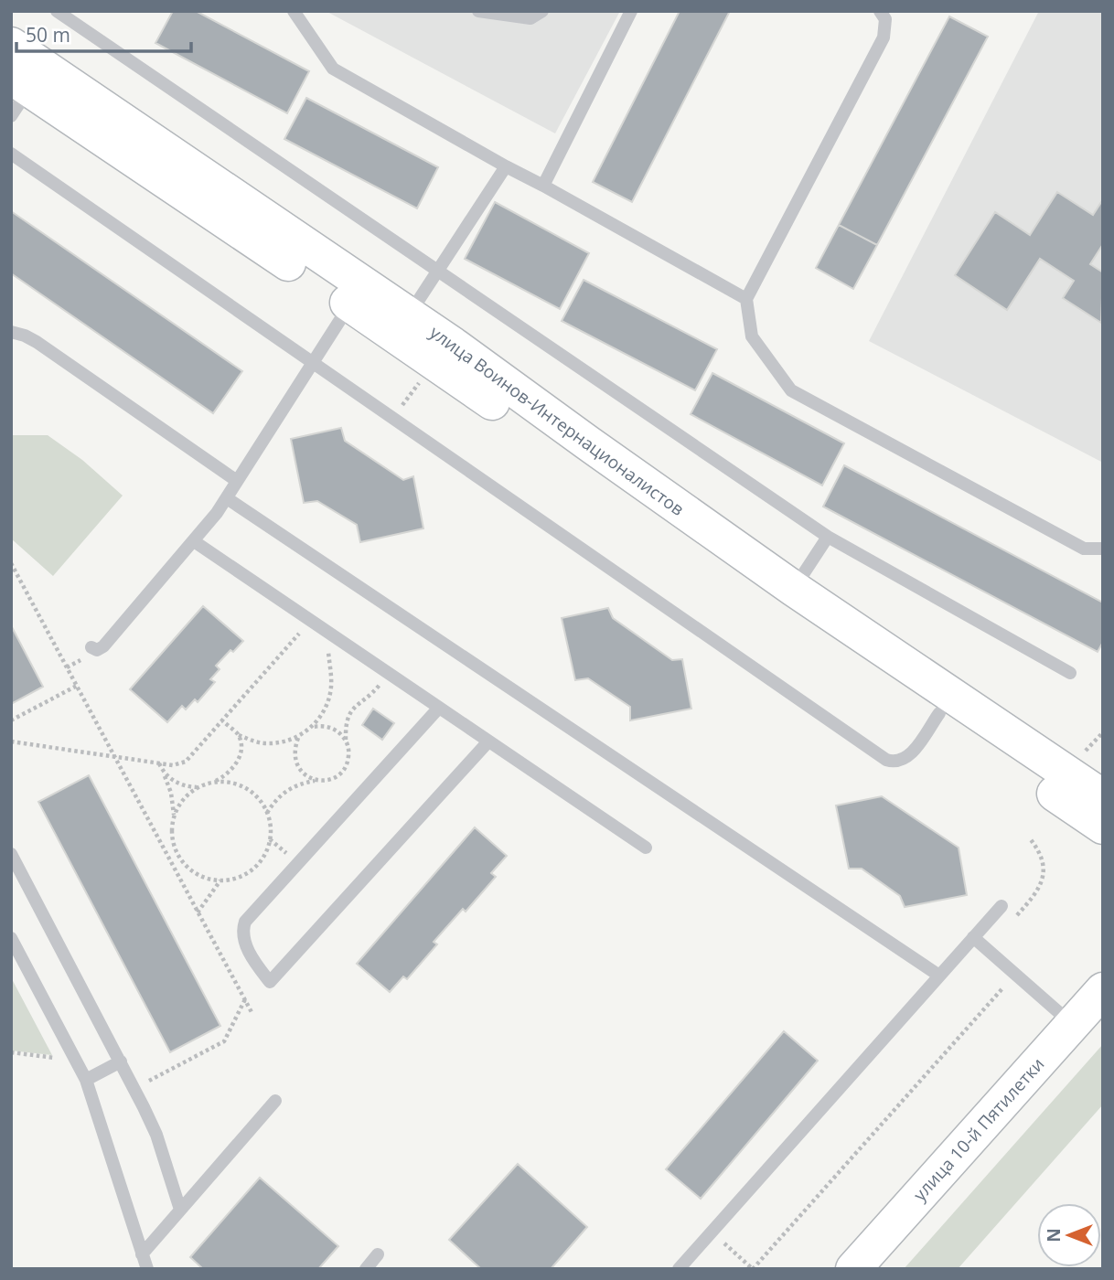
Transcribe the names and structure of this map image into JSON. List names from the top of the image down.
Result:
{
  "streets": {
    "main road": ["улица Воинов-Интернационалистов", "улица 10-й Пятилетки"]
  },
  "scale_bar": "50 m",
  "north": "left"
}
